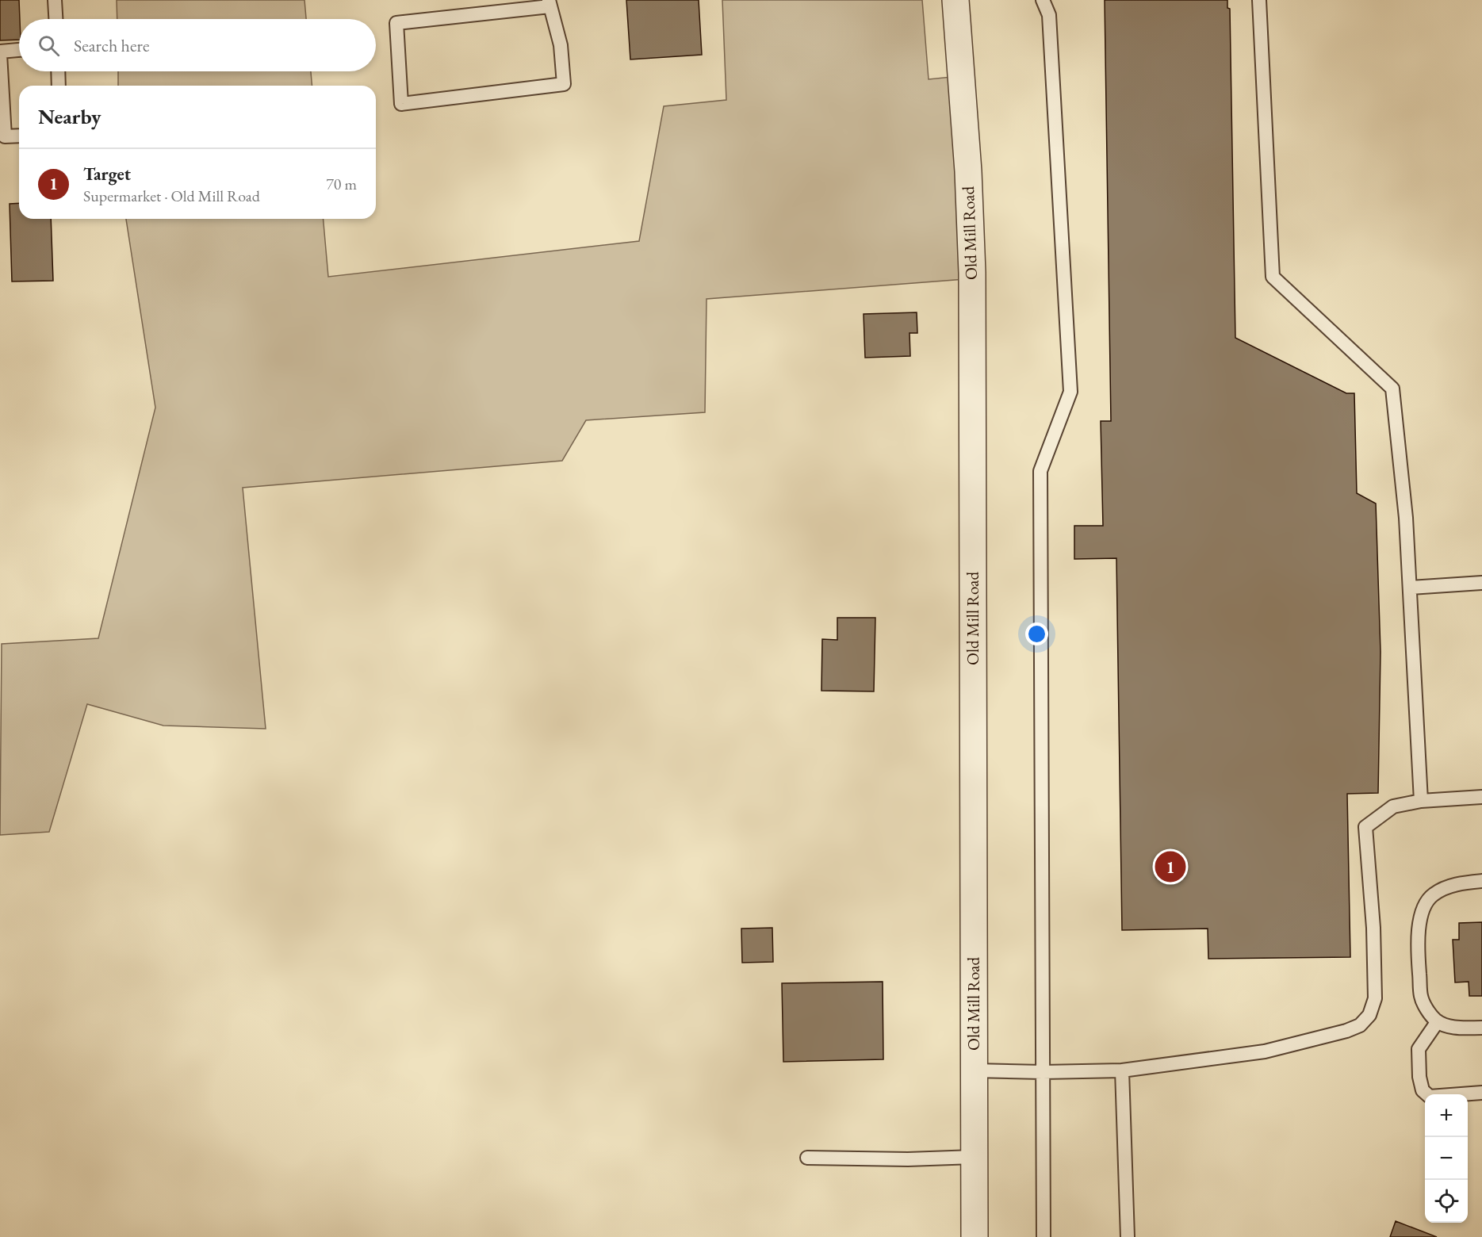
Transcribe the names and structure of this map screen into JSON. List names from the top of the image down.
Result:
{
  "streets": {
    "street": ["Old Mill Road"]
  },
  "page": {
    "search": "Search here",
    "heading": "Nearby",
    "list": [
      {
        "mark": "1",
        "name": "Target",
        "note": "Supermarket · Old Mill Road",
        "value": "70 m"
      }
    ],
    "pins": "1",
    "map_buttons": ["+", "−"]
  }
}
